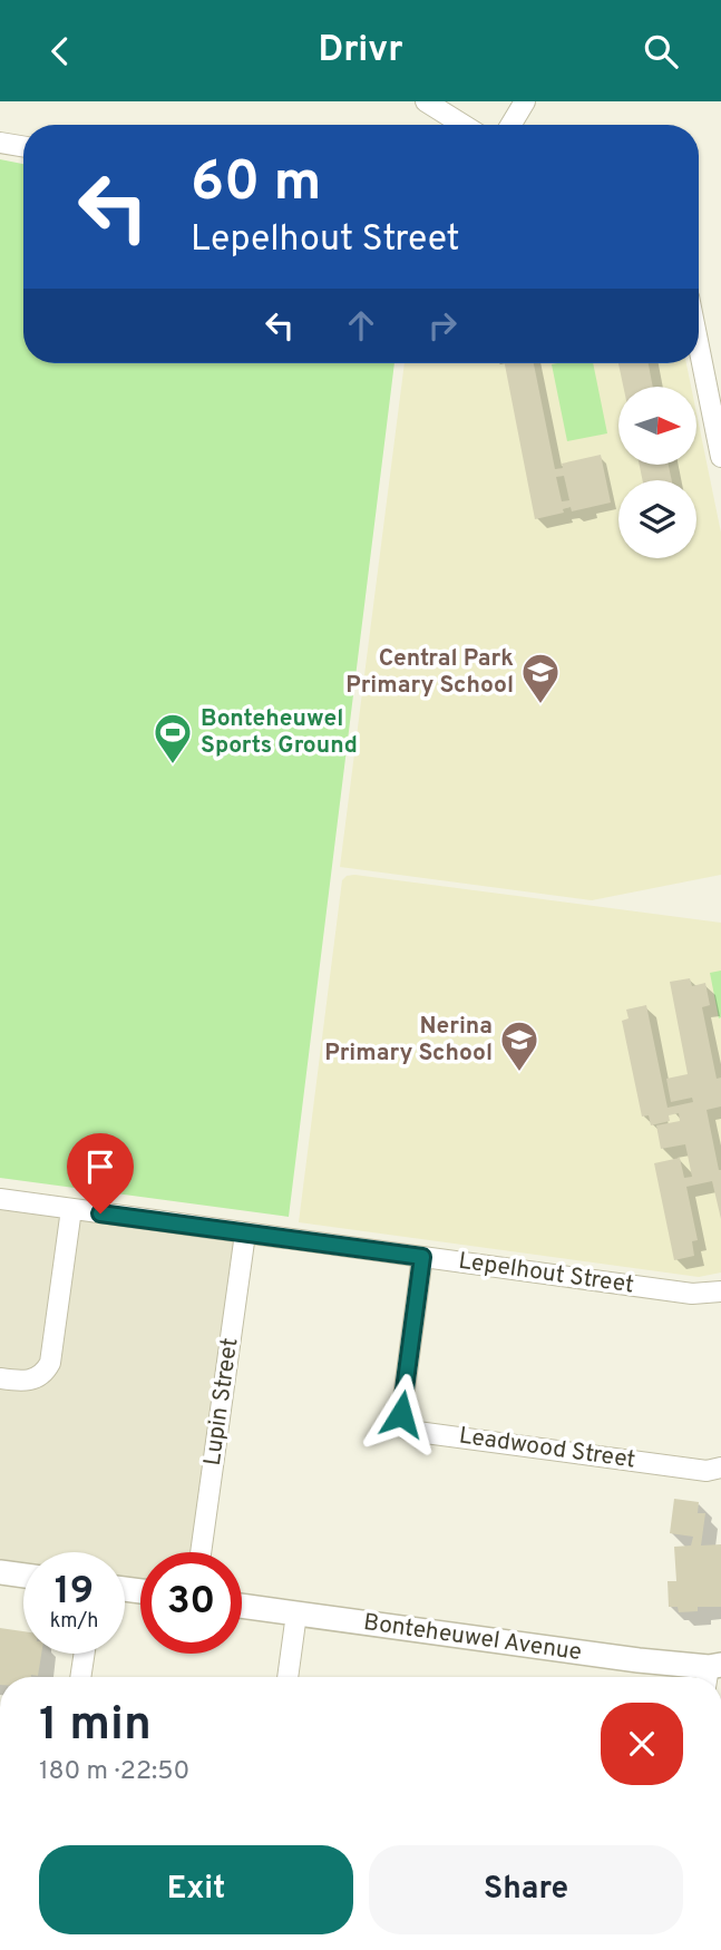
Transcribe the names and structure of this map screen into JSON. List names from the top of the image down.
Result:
{
  "streets": {
    "street": [
      "Lepelhout Street",
      "Lupin Street",
      "Leadwood Street",
      "Bonteheuwel Avenue"
    ]
  },
  "crossings": [
    ["Lepelhout Street", "Lupin Street"],
    ["Lepelhout Street", "Leadwood Street"]
  ],
  "places": {
    "school or university": ["Central Park Primary School", "Nerina Primary School"],
    "sports": ["Bonteheuwel Sports Ground"]
  },
  "north": "right",
  "page": {
    "header": "Drivr",
    "turn": ["60 m", "Lepelhout Street"],
    "speed": "19 km/h",
    "limit": "30",
    "heading": ["1 min", "180 m · 22:50"],
    "buttons": ["Exit", "Share"]
  }
}
